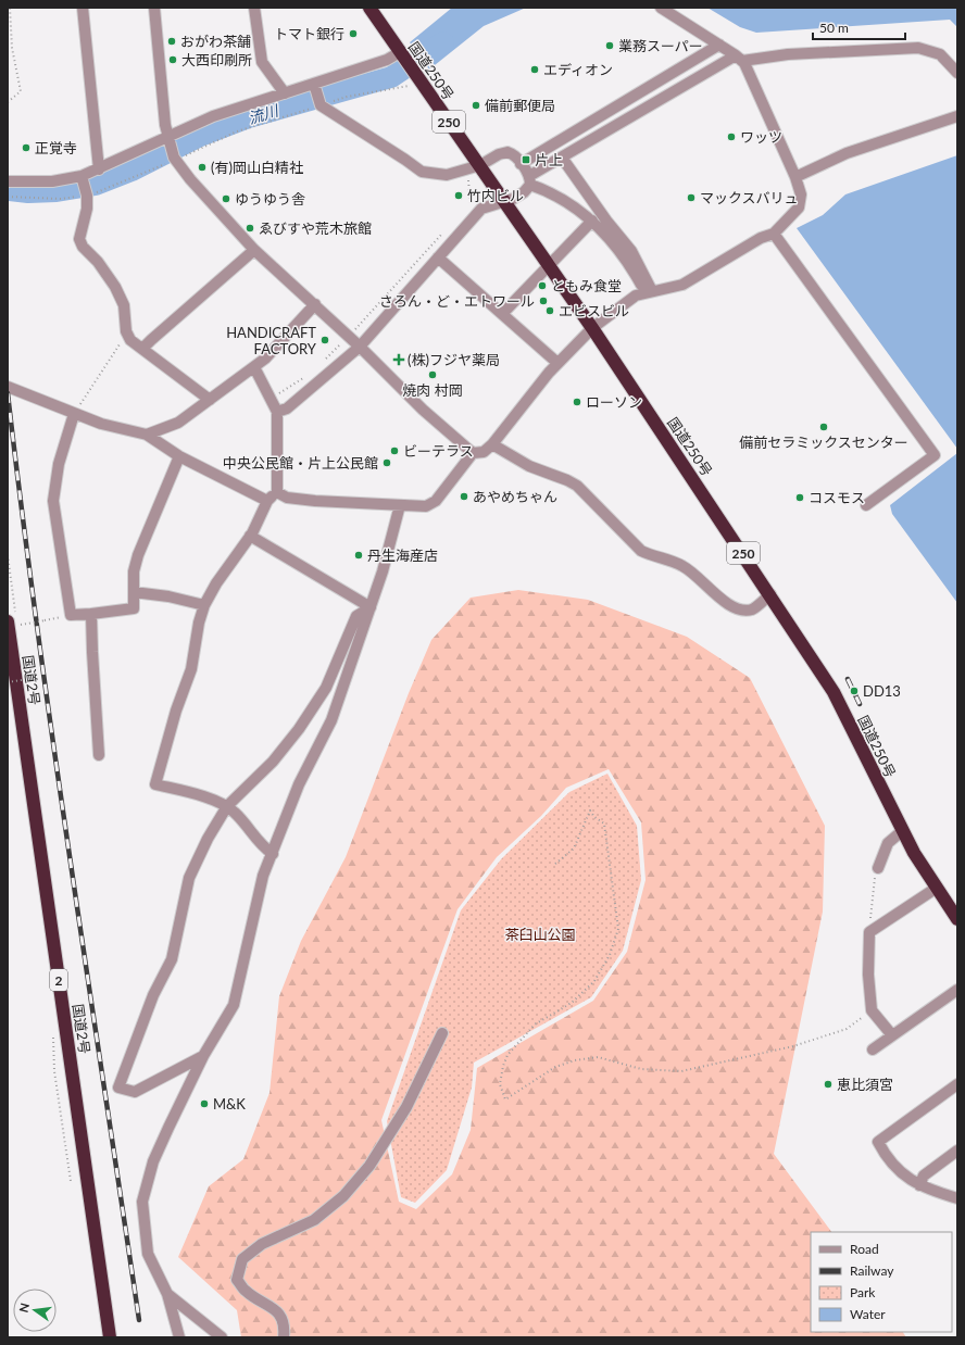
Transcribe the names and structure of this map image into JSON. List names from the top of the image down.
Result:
{
  "streets": {
    "highway": [
      "国道250号",
      "250",
      "国道2号",
      "2"
    ]
  },
  "water": ["流川"],
  "parks": ["茶臼山公園"],
  "places": {
    "other": [
      "トマト銀行",
      "おがわ茶舗",
      "業務スーパー",
      "大西印刷所",
      "エディオン",
      "備前郵便局",
      "ワッツ",
      "正覚寺",
      "(有)岡山白精社",
      "竹内ビル",
      "マックスバリュ",
      "ゆうゆう舎",
      "ゑびすや荒木旅館",
      "ともみ食堂",
      "さろん・ど・エトワール",
      "エビスビル",
      "HANDICRAFT FACTORY",
      "焼肉 村岡",
      "ローソン",
      "備前セラミックスセンター",
      "ビーテラス",
      "中央公民館・片上公民館",
      "あやめちゃん",
      "コスモス",
      "丹生海産店",
      "DD13",
      "恵比須宮",
      "M&K"
    ],
    "transit": ["片上"],
    "health": ["(株)フジヤ薬局"]
  },
  "legend": [
    "Road",
    "Railway",
    "Park",
    "Water"
  ],
  "scale_bar": "50 m",
  "north": "left"
}
